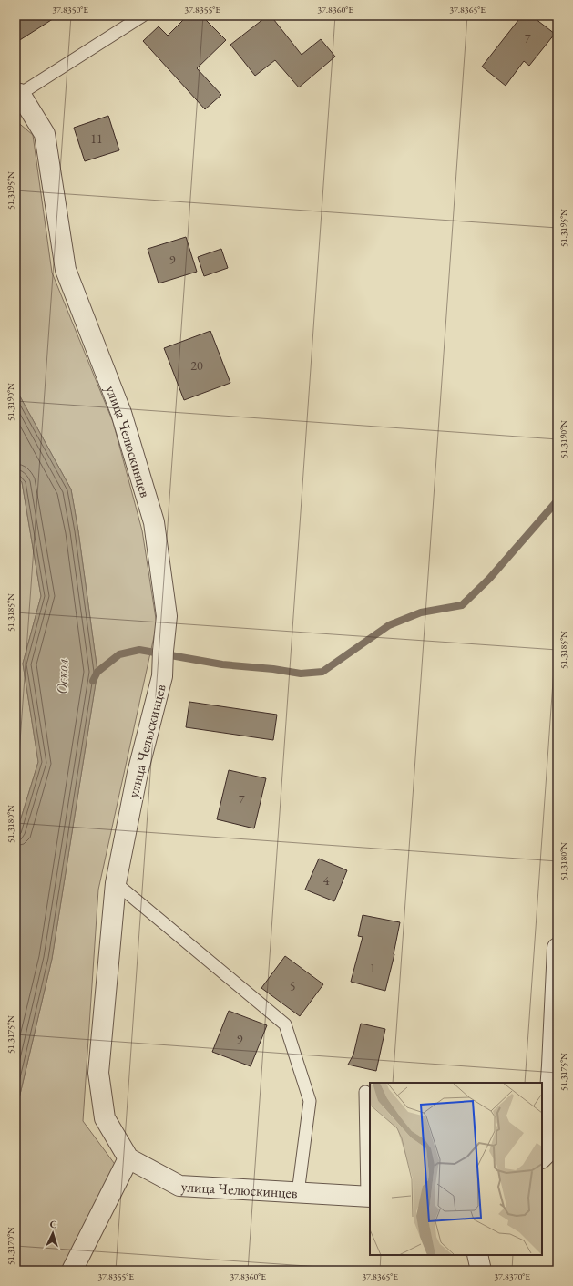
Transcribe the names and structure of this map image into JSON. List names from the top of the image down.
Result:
{
  "streets": {
    "street": ["улица Челюскинцев"]
  },
  "water": ["Оскол"],
  "house_numbers": [
    "7",
    "11",
    "9",
    "20",
    "7",
    "4",
    "1",
    "5",
    "9"
  ],
  "north": "top",
  "coordinates": [
    "37.8350°E",
    "37.8355°E",
    "37.8360°E",
    "37.8365°E",
    "51.3195°N",
    "51.3190°N",
    "51.3185°N",
    "51.3180°N",
    "51.3175°N",
    "51.3170°N",
    "37.8370°E"
  ]
}
